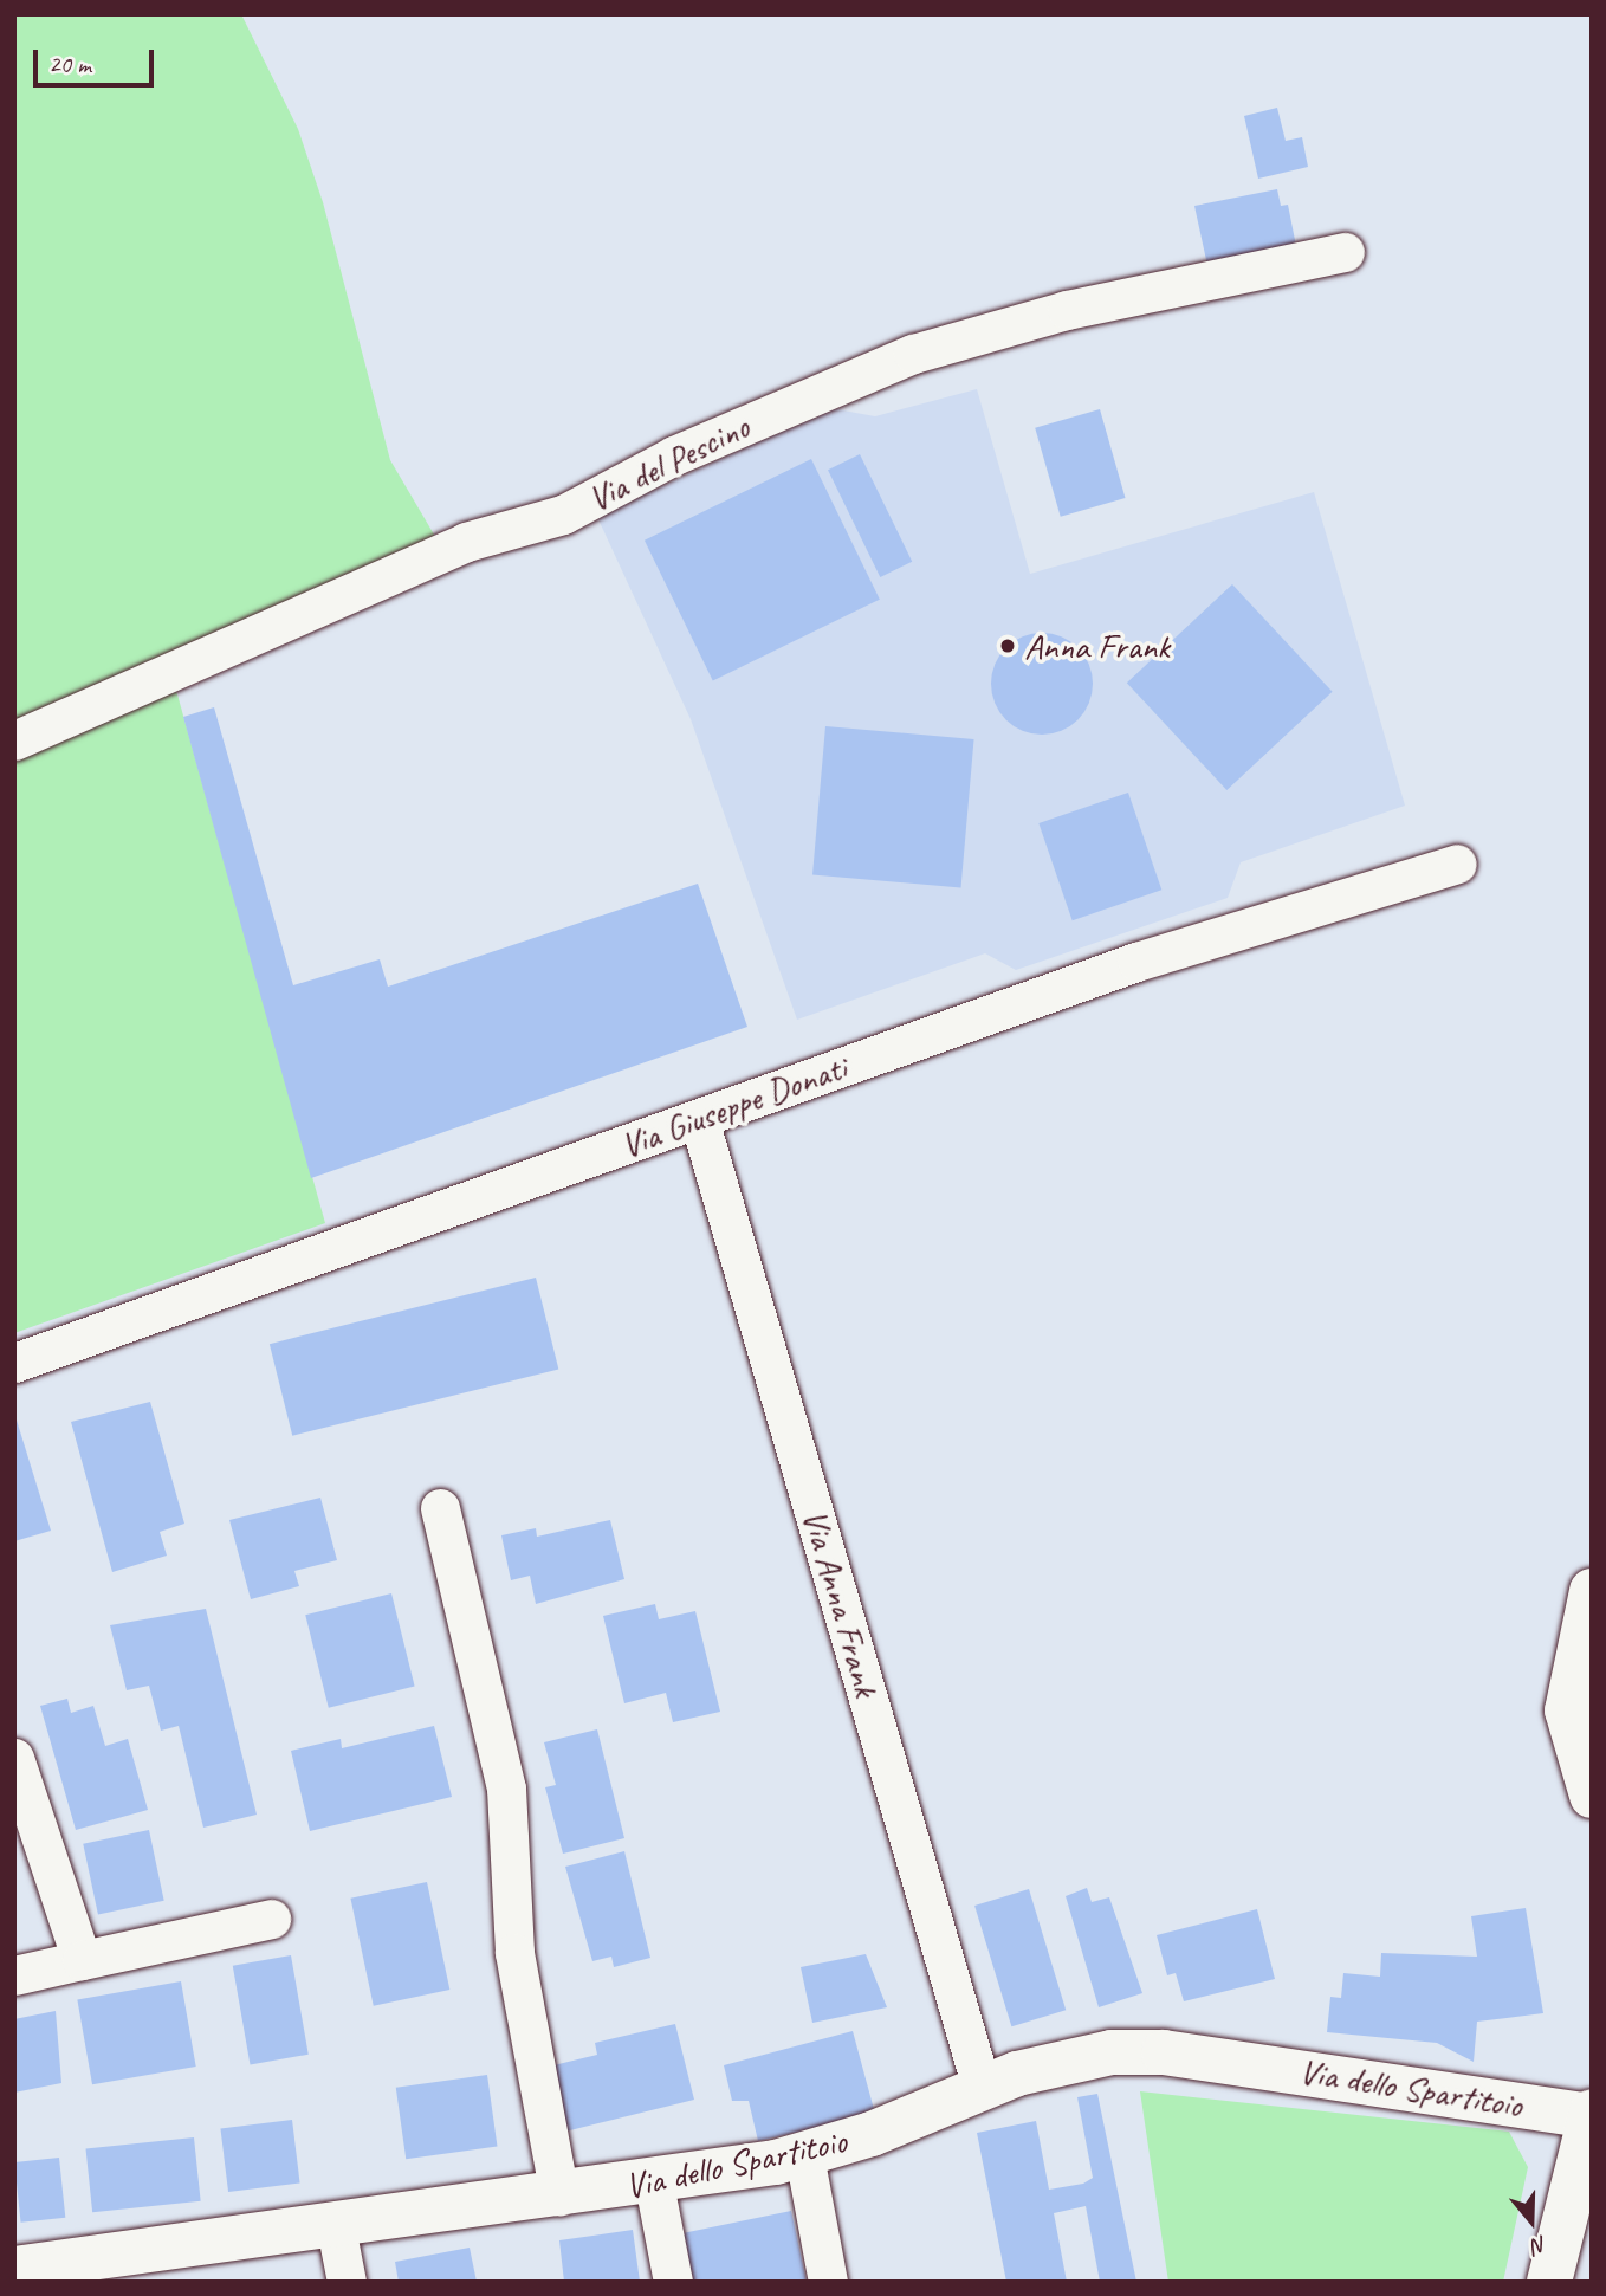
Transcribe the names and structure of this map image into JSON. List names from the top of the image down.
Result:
{
  "streets": {
    "main road": ["Via dello Spartitoio"],
    "street": ["Via del Pescino", "Via Giuseppe Donati", "Via Anna Frank"]
  },
  "crossings": [
    ["Via Giuseppe Donati", "Via Anna Frank"],
    ["Via Anna Frank", "Via dello Spartitoio"]
  ],
  "places": ["Anna Frank"],
  "scale_bar": "20 m",
  "north": "bottom"
}
